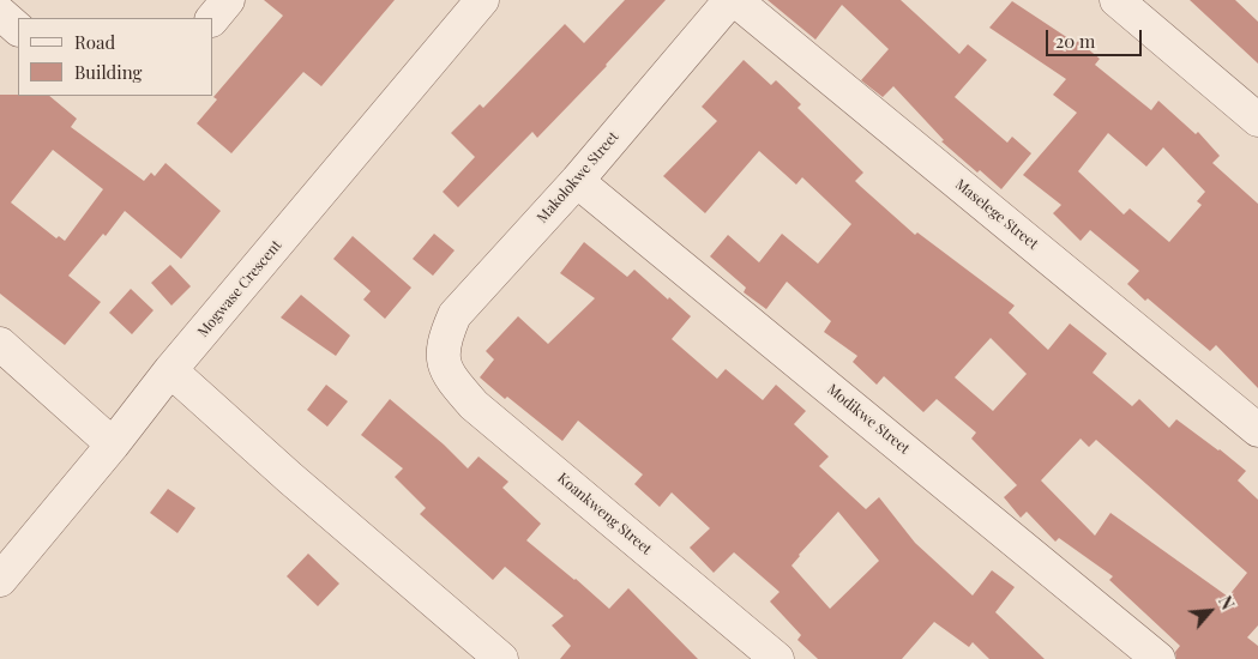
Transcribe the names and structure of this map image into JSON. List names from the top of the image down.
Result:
{
  "streets": {
    "street": [
      "Makolokwe Street",
      "Maselege Street",
      "Mogwase Crescent",
      "Modikwe Street",
      "Koankweng Street"
    ]
  },
  "crossings": [
    ["Makolokwe Street", "Modikwe Street"],
    ["Makolokwe Street", "Koankweng Street"]
  ],
  "legend": ["Road", "Building"],
  "scale_bar": "20 m",
  "north": "top right"
}
